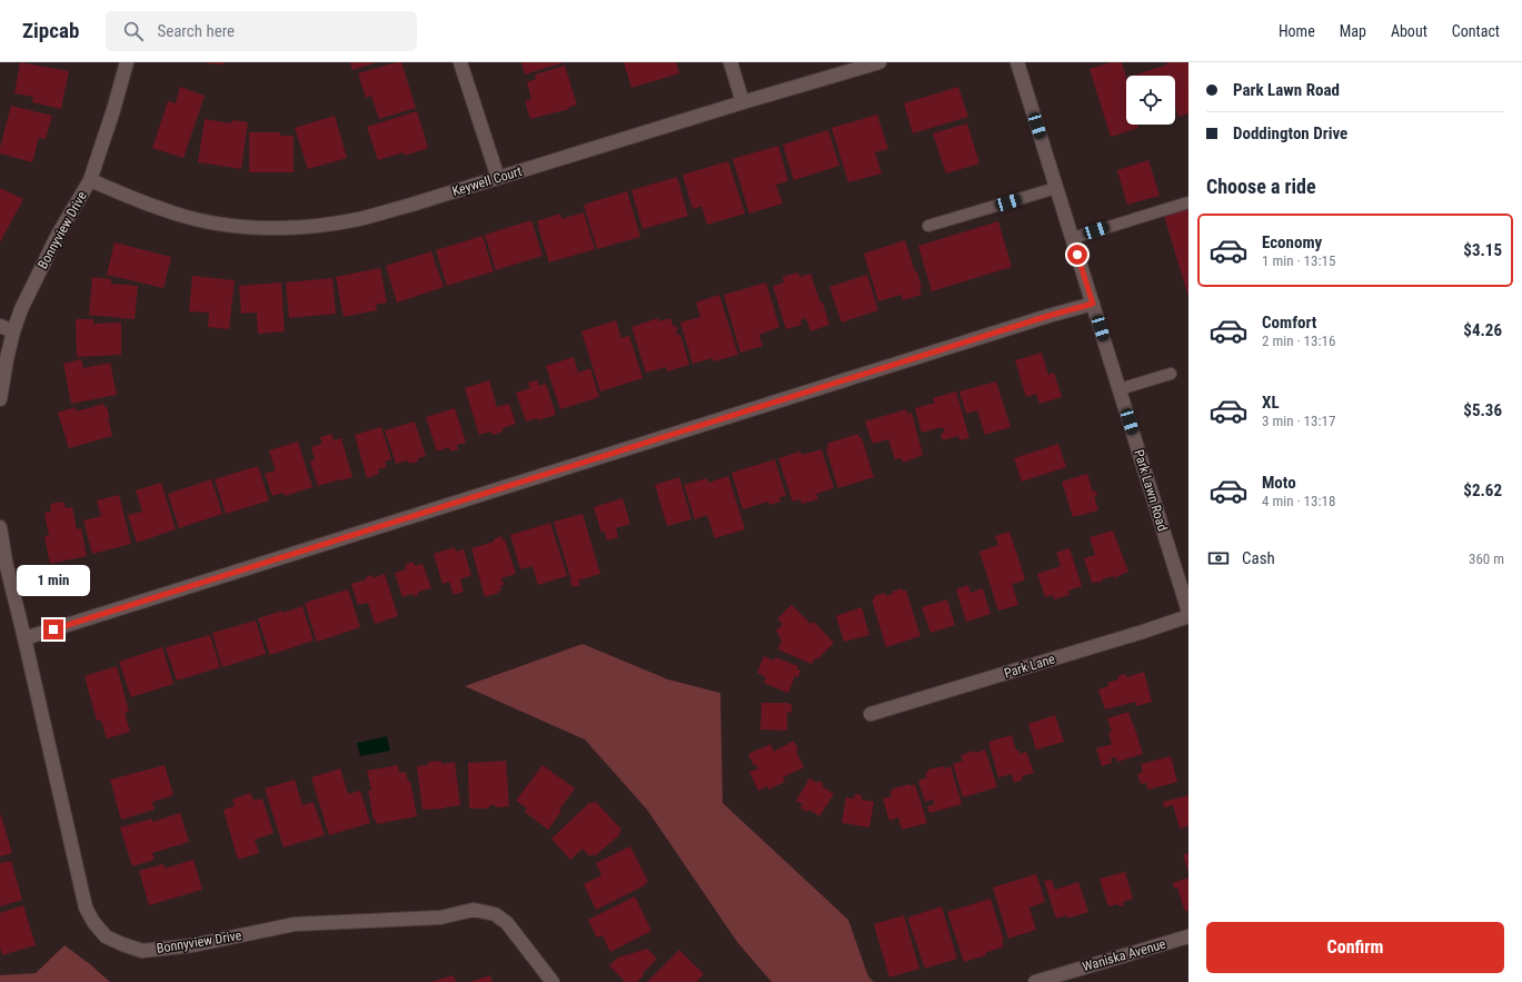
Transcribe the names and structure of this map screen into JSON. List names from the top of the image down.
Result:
{
  "streets": {
    "street": [
      "Keywell Court",
      "Bonnyview Drive",
      "Park Lawn Road",
      "Park Lane",
      "Waniska Avenue"
    ]
  },
  "crossings": [
    ["Keywell Court", "Bonnyview Drive"],
    ["Park Lawn Road", "Park Lane"]
  ],
  "page": {
    "header": "Zipcab",
    "search": "Search here",
    "nav": [
      "Home",
      "Map",
      "About",
      "Contact"
    ],
    "banner": ["Park Lawn Road", "Doddington Drive"],
    "heading": "Choose a ride",
    "list": [
      {
        "name": "Economy",
        "note": "1 min · 13:15",
        "value": "$3.15"
      },
      {
        "name": "Comfort",
        "note": "2 min · 13:16",
        "value": "$4.26"
      },
      {
        "name": "XL",
        "note": "3 min · 13:17",
        "value": "$5.36"
      },
      {
        "name": "Moto",
        "note": "4 min · 13:18",
        "value": "$2.62"
      }
    ],
    "pay": ["Cash", "360 m"],
    "bubble": "1 min",
    "buttons": "Confirm"
  }
}
